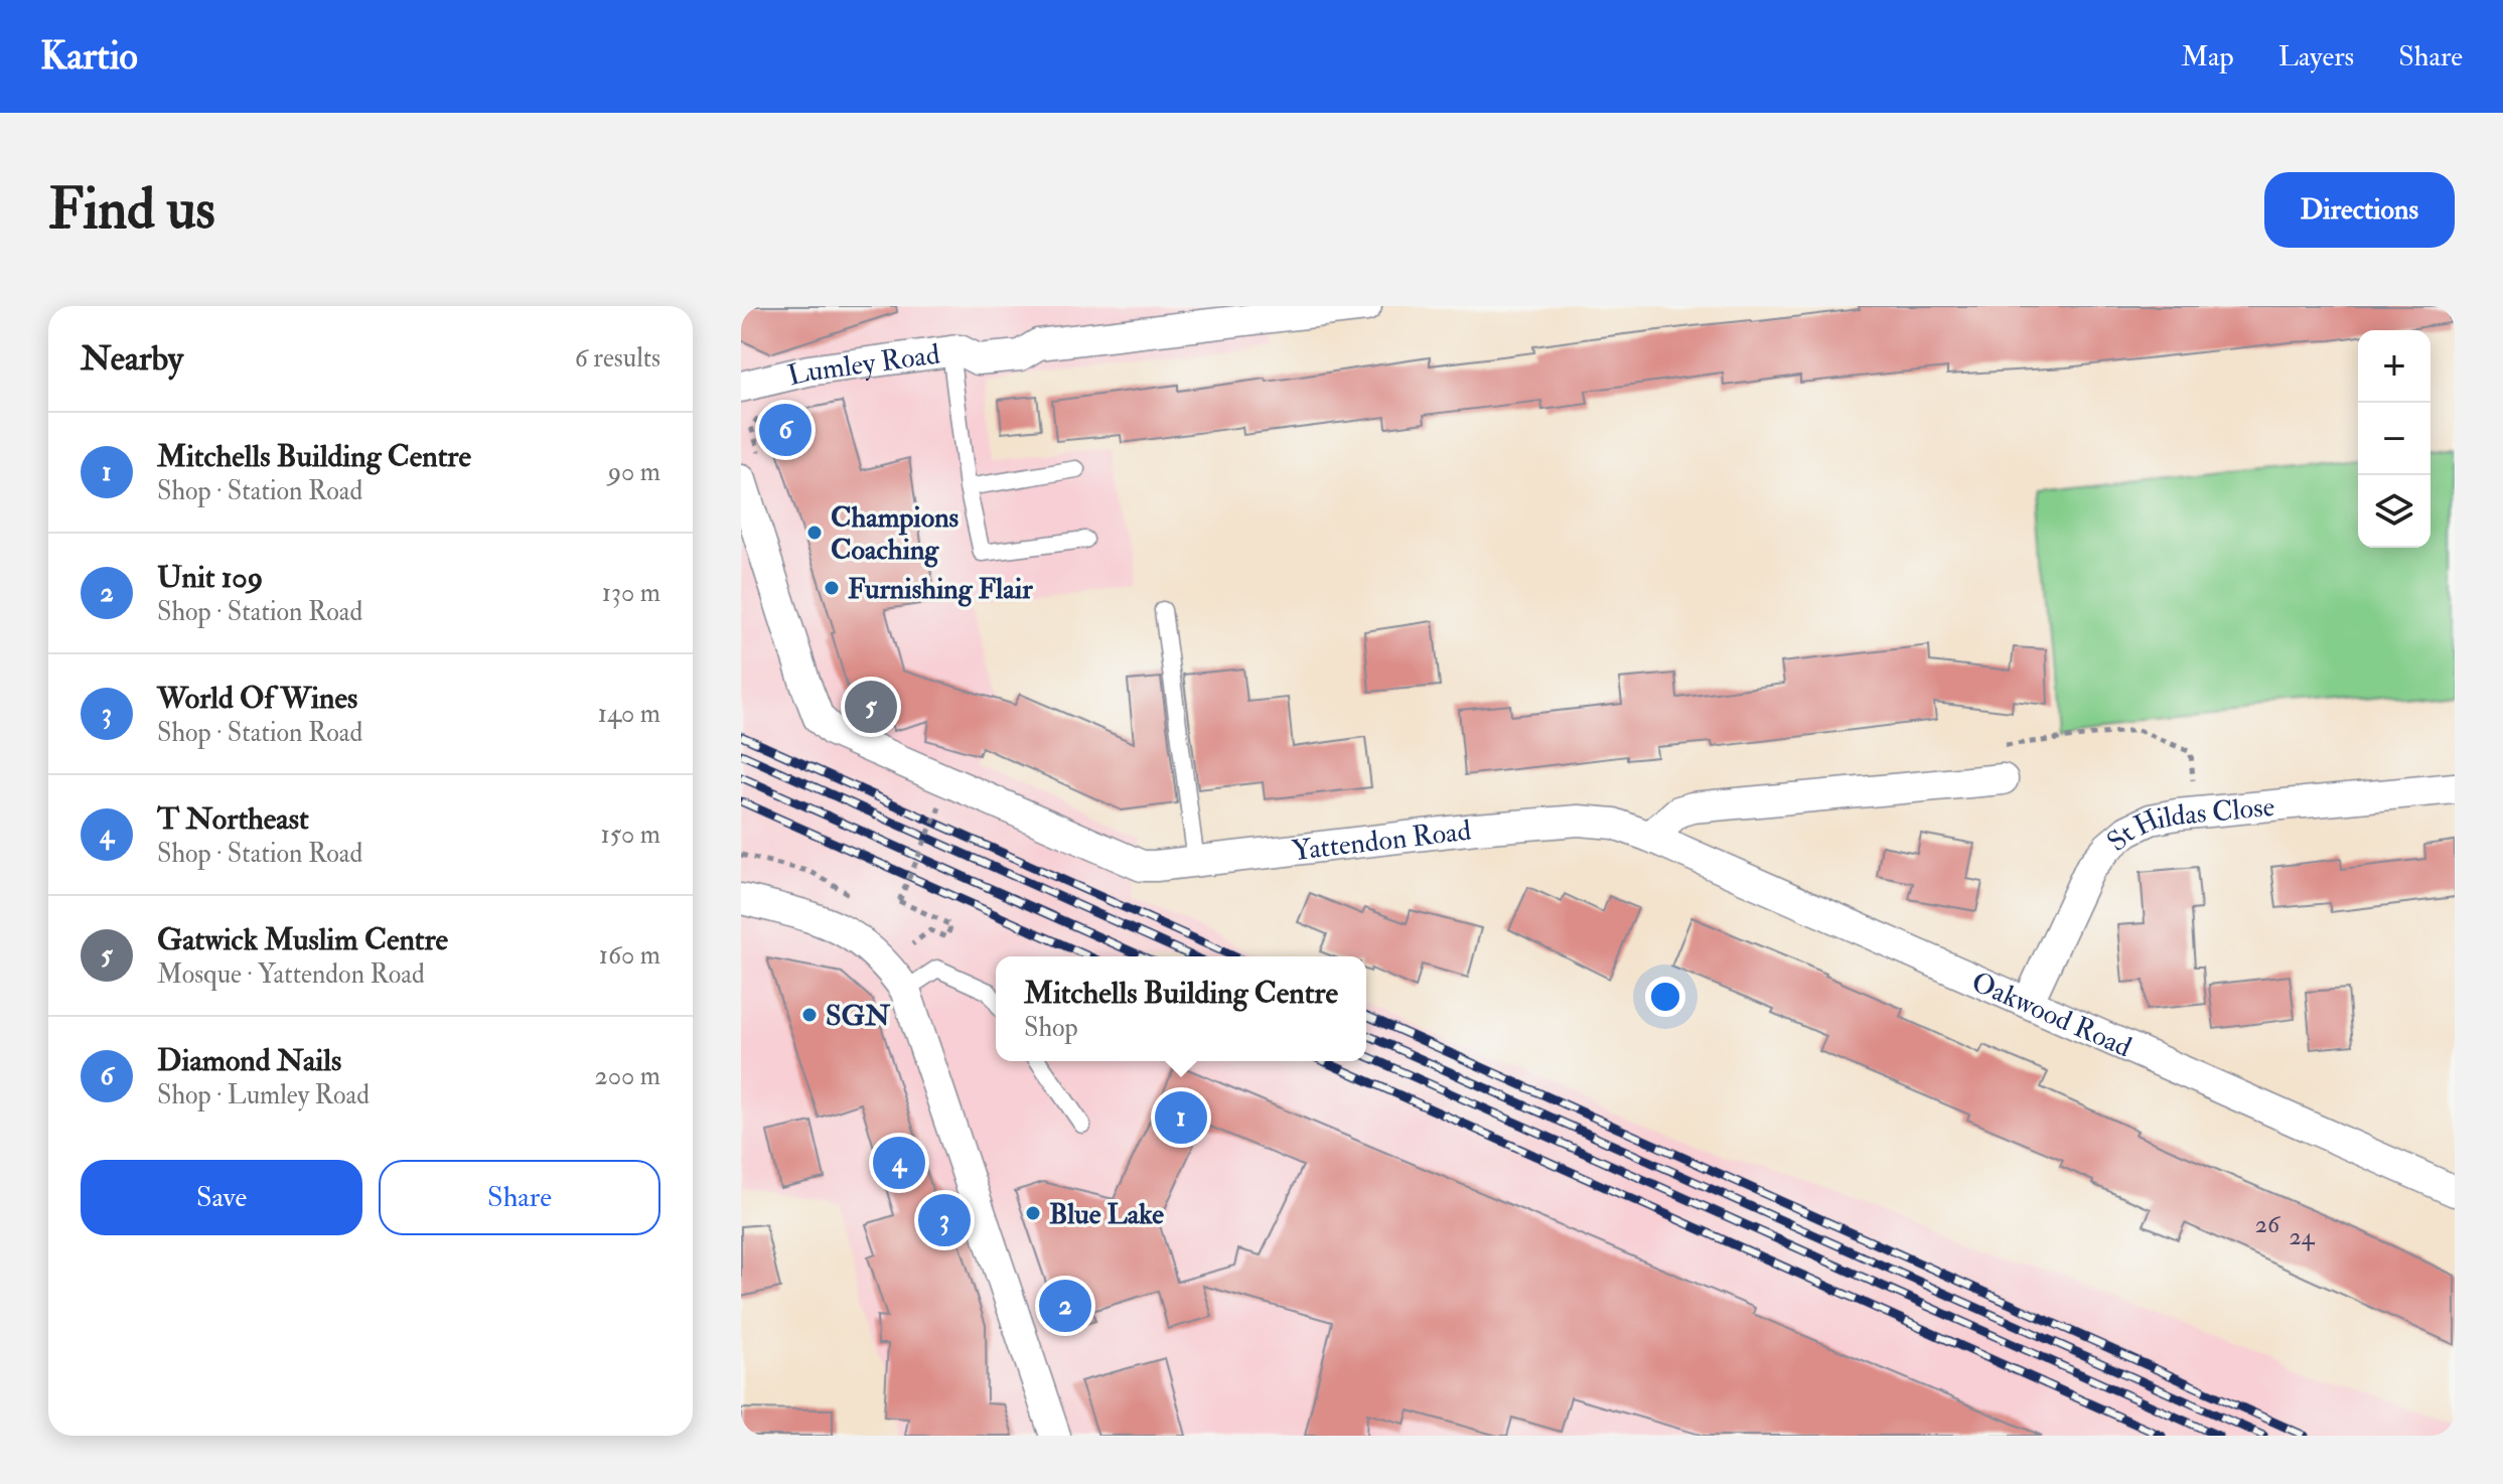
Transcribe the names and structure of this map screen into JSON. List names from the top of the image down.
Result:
{
  "streets": {
    "street": [
      "Lumley Road",
      "St Hildas Close",
      "Yattendon Road",
      "Oakwood Road"
    ]
  },
  "crossings": [
    ["St Hildas Close", "Oakwood Road"],
    ["Yattendon Road", "Oakwood Road"]
  ],
  "places": [
    "Champions Coaching",
    "Furnishing Flair",
    "SGN",
    "Blue Lake"
  ],
  "house_numbers": ["26", "24"],
  "page": {
    "header": "Kartio",
    "nav": ["Map", "Layers", "Share"],
    "buttons": [
      "Directions",
      ["Save", "Share"]
    ],
    "title": "Find us",
    "heading": ["Nearby", "6 results"],
    "map_buttons": ["+", "−"],
    "pins": [
      "6",
      "5",
      "1",
      "4",
      "3",
      "2"
    ],
    "list": [
      {
        "mark": "1",
        "name": "Mitchells Building Centre",
        "note": "Shop · Station Road",
        "value": "90 m"
      },
      {
        "mark": "2",
        "name": "Unit 109",
        "note": "Shop · Station Road",
        "value": "130 m"
      },
      {
        "mark": "3",
        "name": "World Of Wines",
        "note": "Shop · Station Road",
        "value": "140 m"
      },
      {
        "mark": "4",
        "name": "T Northeast",
        "note": "Shop · Station Road",
        "value": "150 m"
      },
      {
        "mark": "5",
        "name": "Gatwick Muslim Centre",
        "note": "Mosque · Yattendon Road",
        "value": "160 m"
      },
      {
        "mark": "6",
        "name": "Diamond Nails",
        "note": "Shop · Lumley Road",
        "value": "200 m"
      }
    ],
    "popup": ["Mitchells Building Centre", "Shop"]
  }
}
